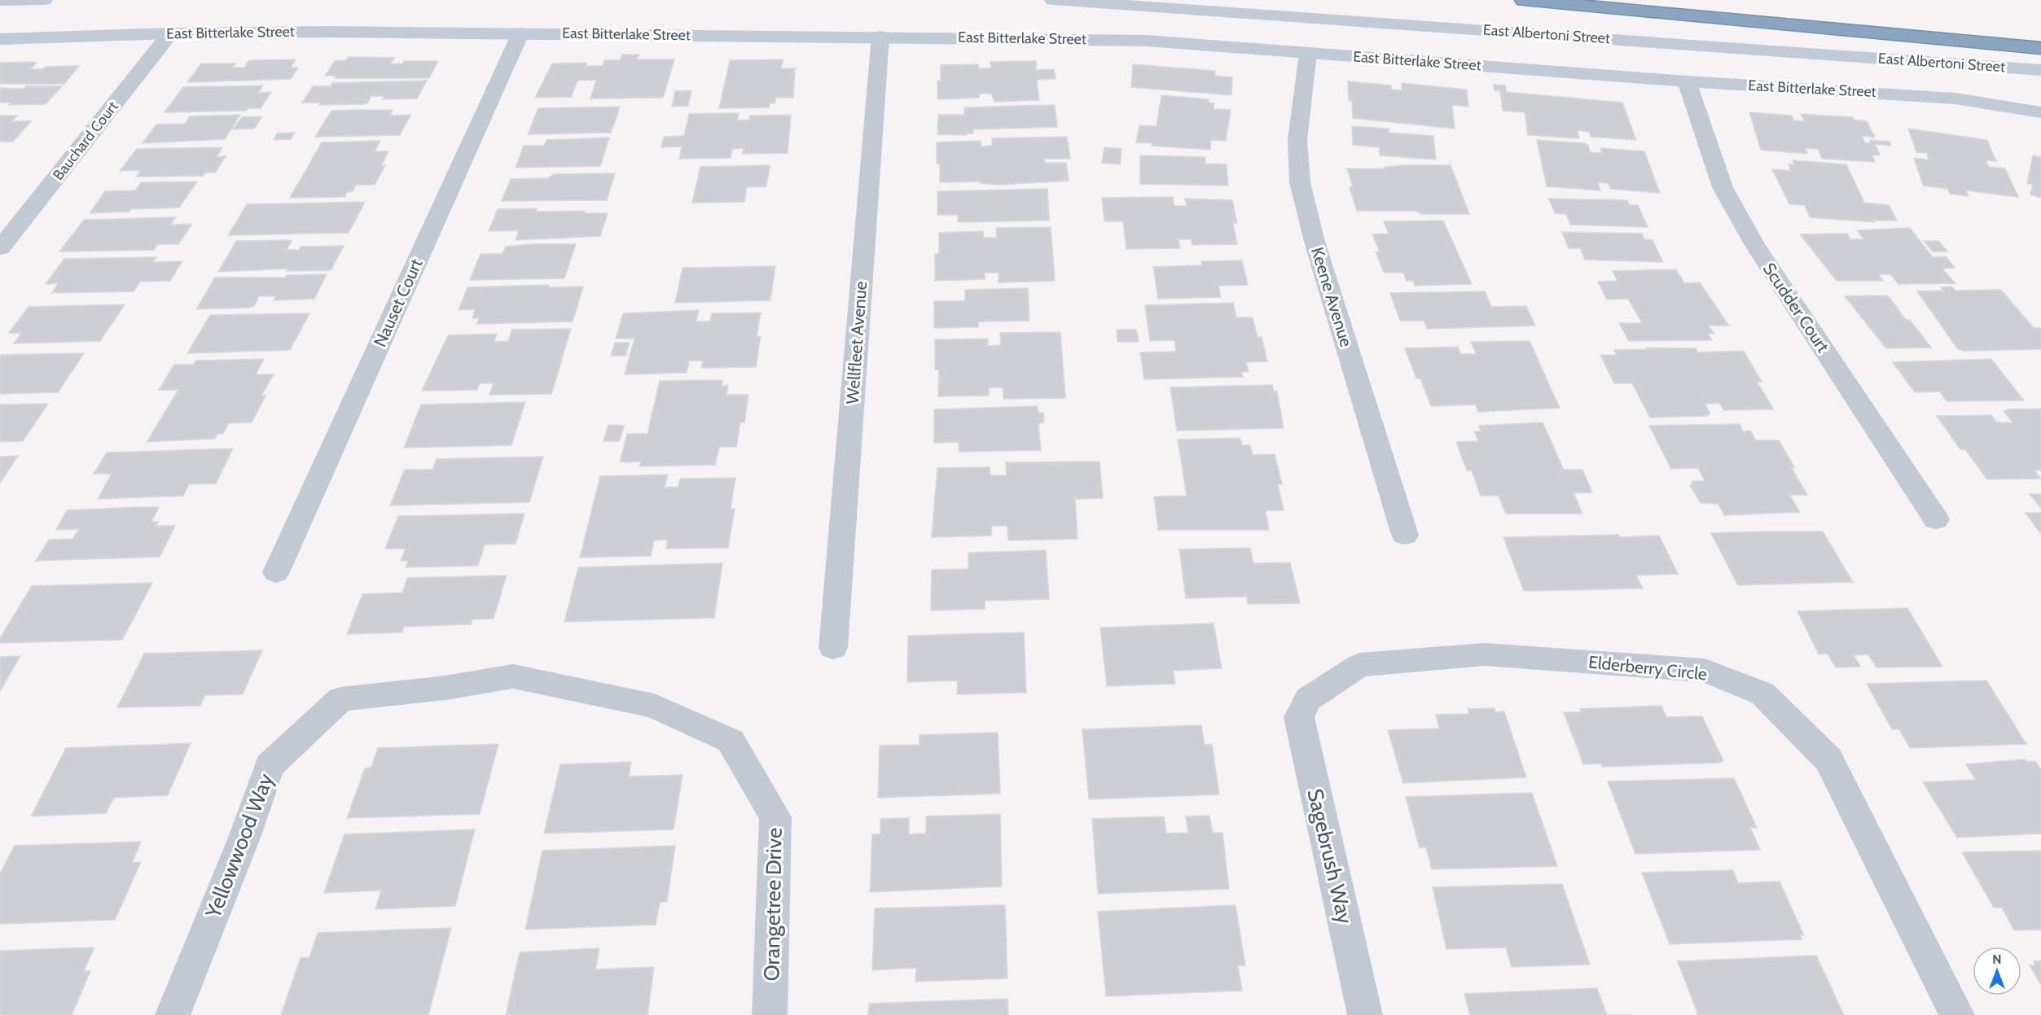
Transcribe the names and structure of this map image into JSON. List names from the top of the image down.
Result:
{
  "streets": {
    "street": [
      "East Bitterlake Street",
      "East Albertoni Street",
      "Bauchard Court",
      "Keene Avenue",
      "Nauset Court",
      "Scudder Court",
      "Wellfleet Avenue",
      "Elderberry Circle",
      "Yellowwood Way",
      "Sagebrush Way",
      "Orangetree Drive"
    ]
  },
  "crossings": [
    ["East Bitterlake Street", "Bauchard Court"],
    ["East Bitterlake Street", "Keene Avenue"],
    ["East Bitterlake Street", "Nauset Court"],
    ["East Bitterlake Street", "Scudder Court"],
    ["East Bitterlake Street", "Wellfleet Avenue"],
    ["Elderberry Circle", "Sagebrush Way"],
    ["Yellowwood Way", "Orangetree Drive"]
  ],
  "north": "top"
}
